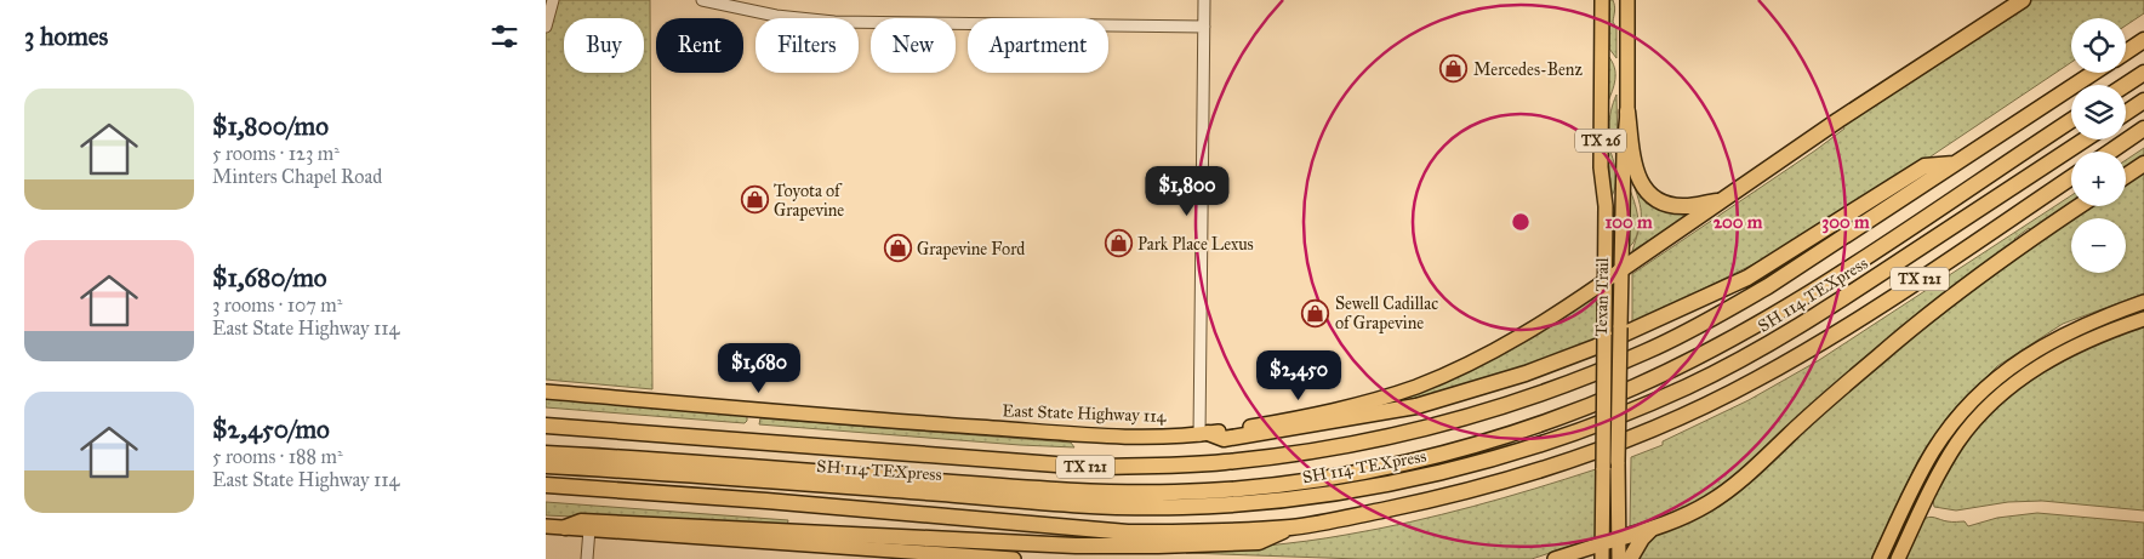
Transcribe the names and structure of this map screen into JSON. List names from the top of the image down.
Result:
{
  "streets": {
    "highway": ["TX 121", "SH 114 TEXpress"],
    "main road": ["TX 26", "Texan Trail", "East State Highway 114"]
  },
  "crossings": [
    ["Texan Trail", "East State Highway 114"]
  ],
  "places": {
    "shop": [
      "Mercedes-Benz",
      "Toyota of Grapevine",
      "Park Place Lexus",
      "Grapevine Ford",
      "Sewell Cadillac of Grapevine"
    ]
  },
  "page": {
    "heading": "3 homes",
    "map_buttons": ["+", "−"],
    "chip": [
      "Buy",
      "Rent",
      "Filters",
      "New",
      "Apartment"
    ],
    "list": [
      {
        "name": "$1,800/mo",
        "note": "5 rooms · 123 m² · Minters Chapel Road"
      },
      {
        "name": "$1,680/mo",
        "note": "3 rooms · 107 m² · East State Highway 114"
      },
      {
        "name": "$2,450/mo",
        "note": "5 rooms · 188 m² · East State Highway 114"
      }
    ],
    "price": ["$1,800", "$1,680", "$2,450"]
  },
  "rings": ["100 m", "200 m", "300 m"]
}
